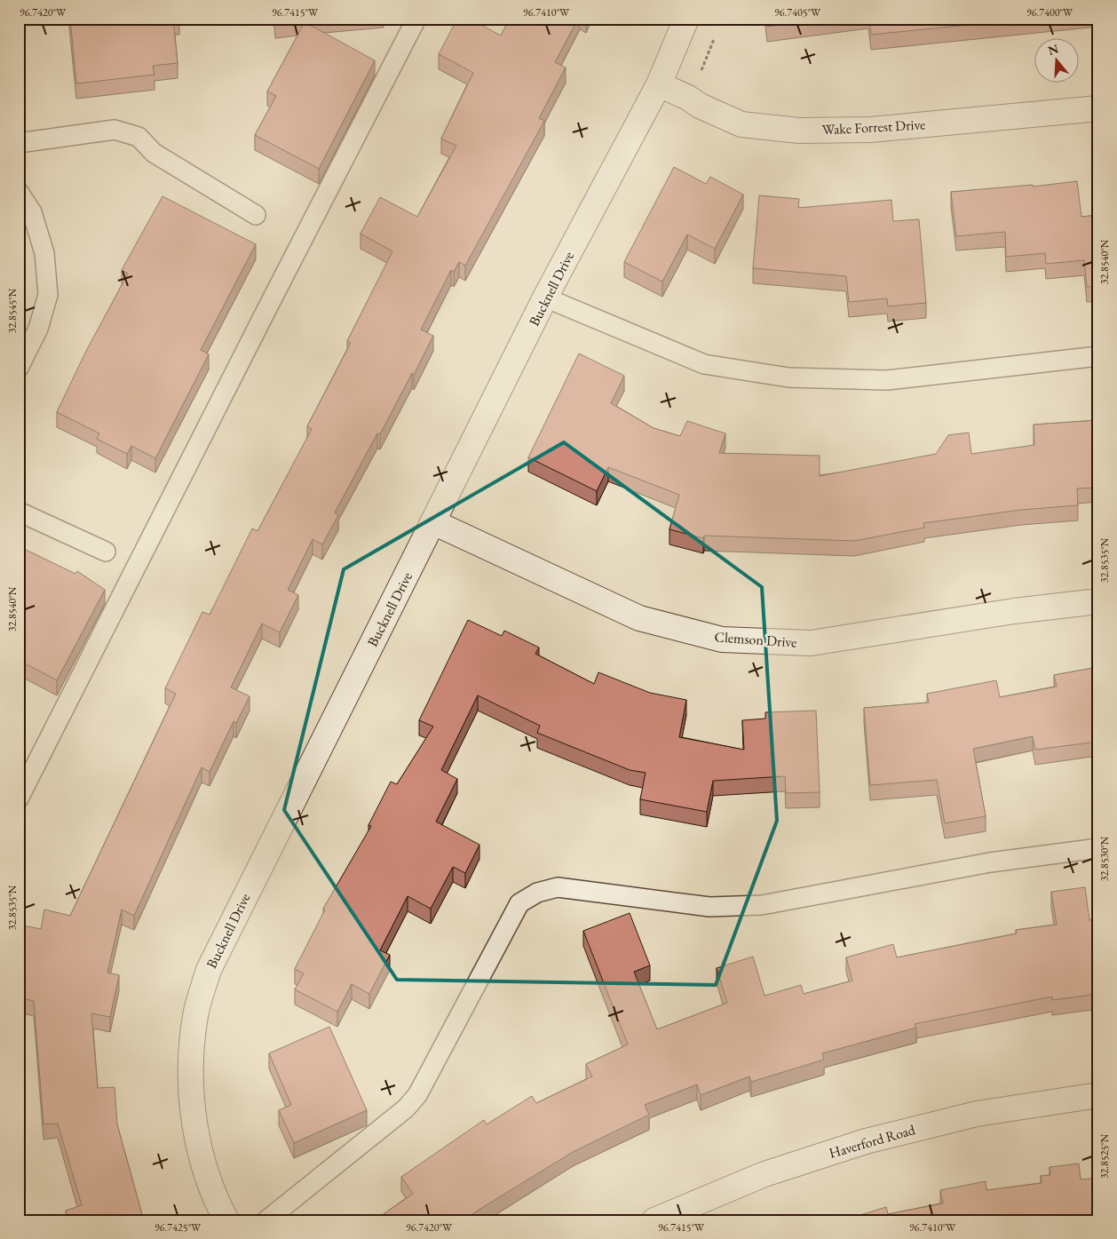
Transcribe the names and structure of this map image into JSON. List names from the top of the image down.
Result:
{
  "streets": {
    "street": [
      "Wake Forrest Drive",
      "Bucknell Drive",
      "Clemson Drive",
      "Haverford Road"
    ]
  },
  "crossings": [
    ["Wake Forrest Drive", "Bucknell Drive"],
    ["Bucknell Drive", "Clemson Drive"]
  ],
  "north": "top",
  "coordinates": [
    "96.7420°W",
    "96.7415°W",
    "96.7410°W",
    "96.7405°W",
    "96.7400°W",
    "32.8540°N",
    "32.8545°N",
    "32.8535°N",
    "32.8530°N",
    "32.8525°N",
    "96.7425°W"
  ]
}
